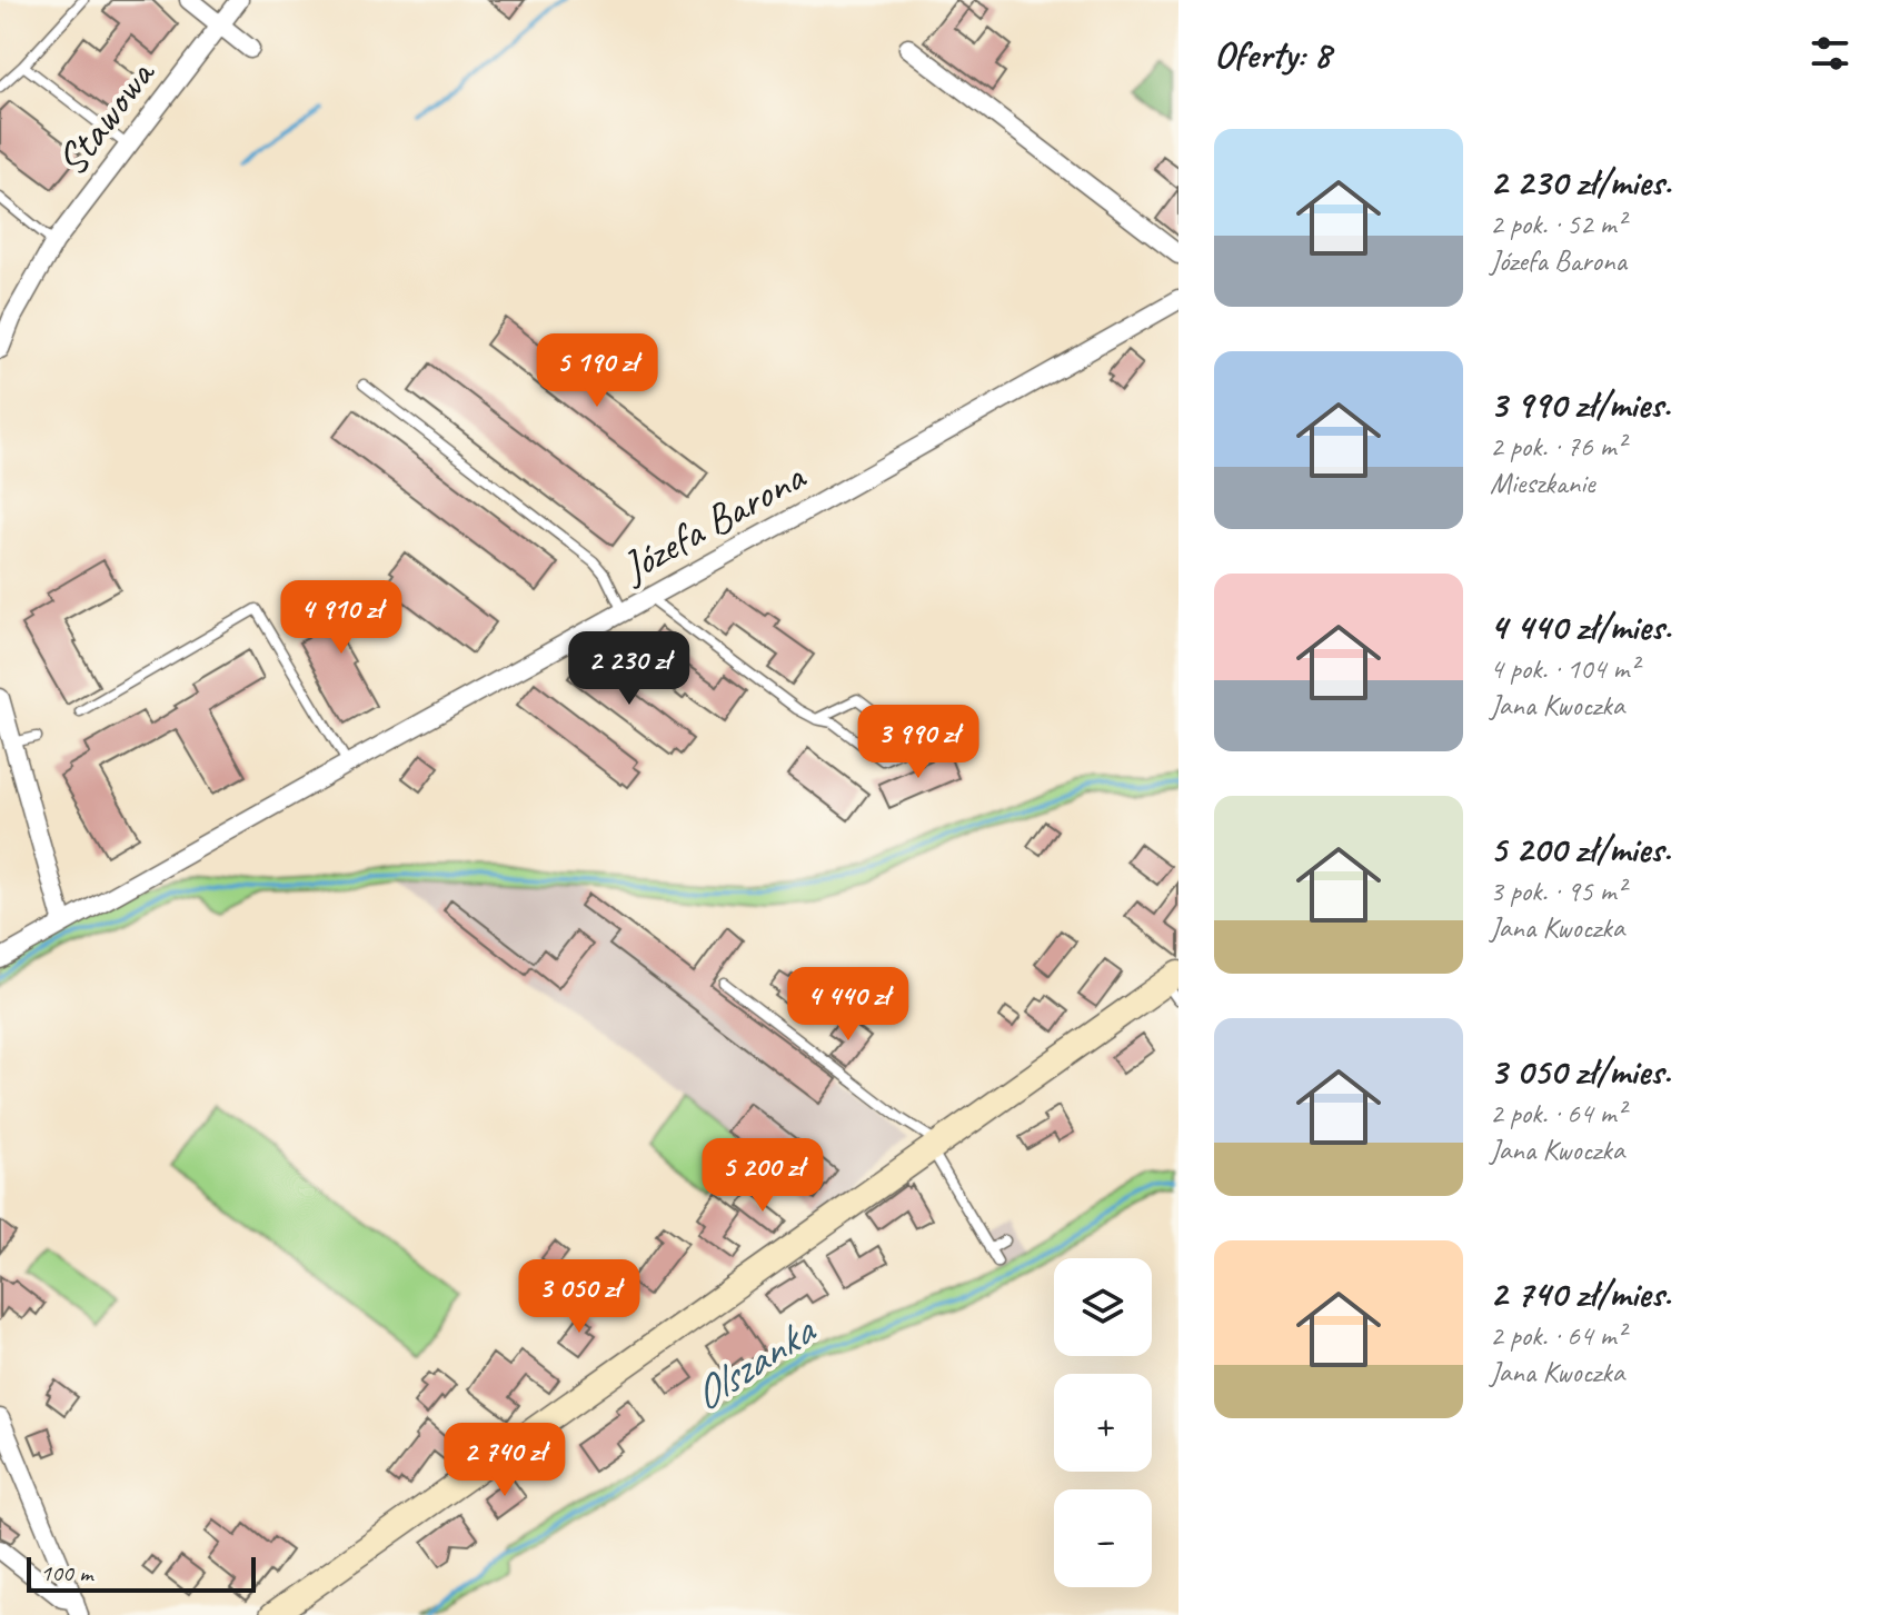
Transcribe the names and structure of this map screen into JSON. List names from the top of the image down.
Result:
{
  "streets": {
    "street": ["Stawowa", "Józefa Barona"]
  },
  "water": ["Olszanka"],
  "scale_bar": "100 m",
  "page": {
    "heading": "Oferty: 8",
    "list": [
      {
        "name": "2 230 zł/mies.",
        "note": "2 pok. · 52 m² · Józefa Barona"
      },
      {
        "name": "3 990 zł/mies.",
        "note": "2 pok. · 76 m² · Mieszkanie"
      },
      {
        "name": "4 440 zł/mies.",
        "note": "4 pok. · 104 m² · Jana Kwoczka"
      },
      {
        "name": "5 200 zł/mies.",
        "note": "3 pok. · 95 m² · Jana Kwoczka"
      },
      {
        "name": "3 050 zł/mies.",
        "note": "2 pok. · 64 m² · Jana Kwoczka"
      },
      {
        "name": "2 740 zł/mies.",
        "note": "2 pok. · 64 m² · Jana Kwoczka"
      }
    ],
    "price": [
      "5 190 zł",
      "4 910 zł",
      "2 230 zł",
      "3 990 zł",
      "4 440 zł",
      "5 200 zł",
      "3 050 zł",
      "2 740 zł"
    ],
    "map_buttons": ["+", "−"],
    "scale": "100 m"
  }
}
